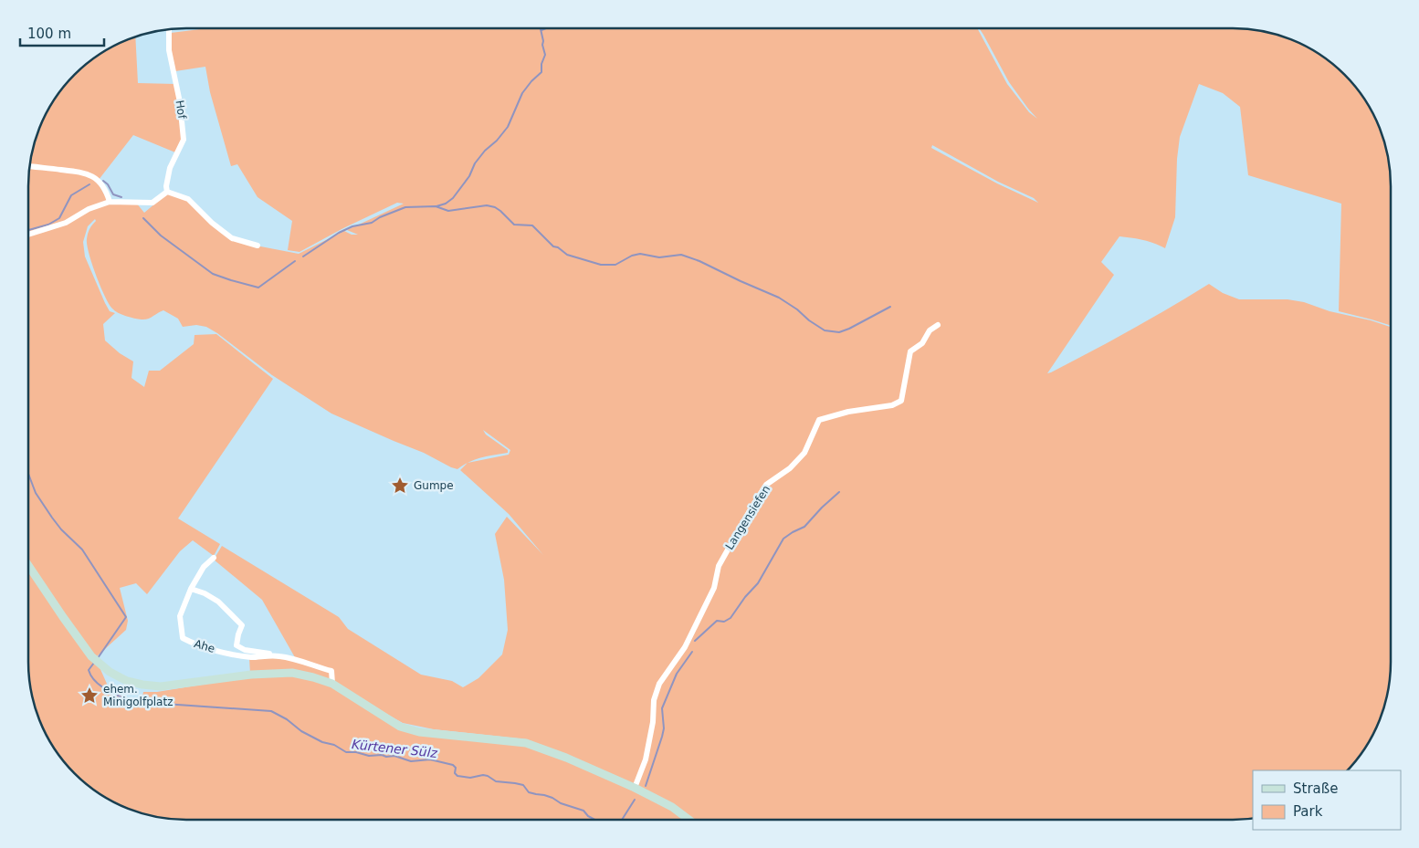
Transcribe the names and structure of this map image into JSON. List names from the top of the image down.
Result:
{
  "streets": {
    "street": ["Hof", "Langensiefen", "Ahe"]
  },
  "water": ["Kürtener Sülz"],
  "places": {
    "place": ["Gumpe", "ehem. Minigolfplatz"]
  },
  "legend": ["Straße", "Park"],
  "scale_bar": "100 m"
}
